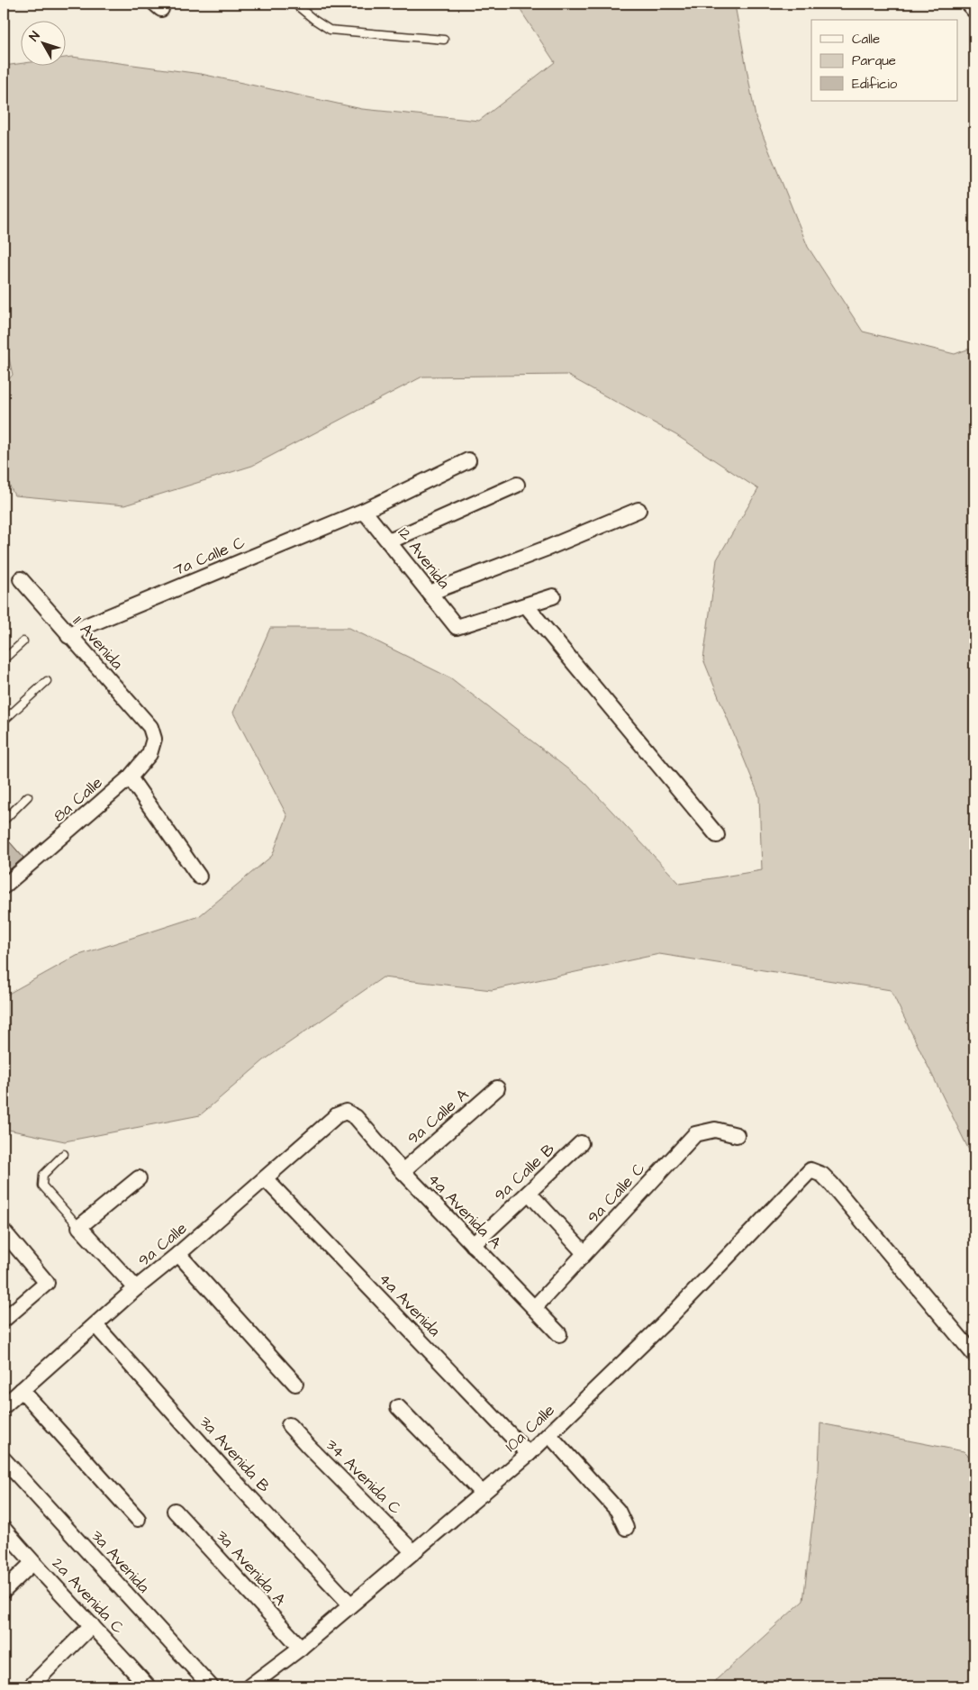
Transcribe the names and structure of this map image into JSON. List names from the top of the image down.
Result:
{
  "streets": {
    "street": [
      "7a Calle C",
      "12 Avenida",
      "11 Avenida",
      "8a Calle",
      "9a Calle A",
      "9a Calle B",
      "9a Calle C",
      "4a Avenida A",
      "9a Calle",
      "4a Avenida",
      "10a Calle",
      "3a Avenida B",
      "34 Avenida C",
      "3a Avenida",
      "3a Avenida A",
      "2a Avenida C"
    ]
  },
  "crossings": [
    ["7a Calle C", "12 Avenida"],
    ["7a Calle C", "11 Avenida"],
    ["11 Avenida", "8a Calle"],
    ["9a Calle A", "4a Avenida A"],
    ["9a Calle B", "4a Avenida A"],
    ["9a Calle C", "4a Avenida A"],
    ["4a Avenida A", "9a Calle"],
    ["9a Calle", "4a Avenida"],
    ["9a Calle", "3a Avenida B"],
    ["4a Avenida", "10a Calle"],
    ["10a Calle", "3a Avenida B"],
    ["10a Calle", "34 Avenida C"],
    ["10a Calle", "3a Avenida A"]
  ],
  "legend": ["Calle", "Parque", "Edificio"],
  "north": "top left"
}
